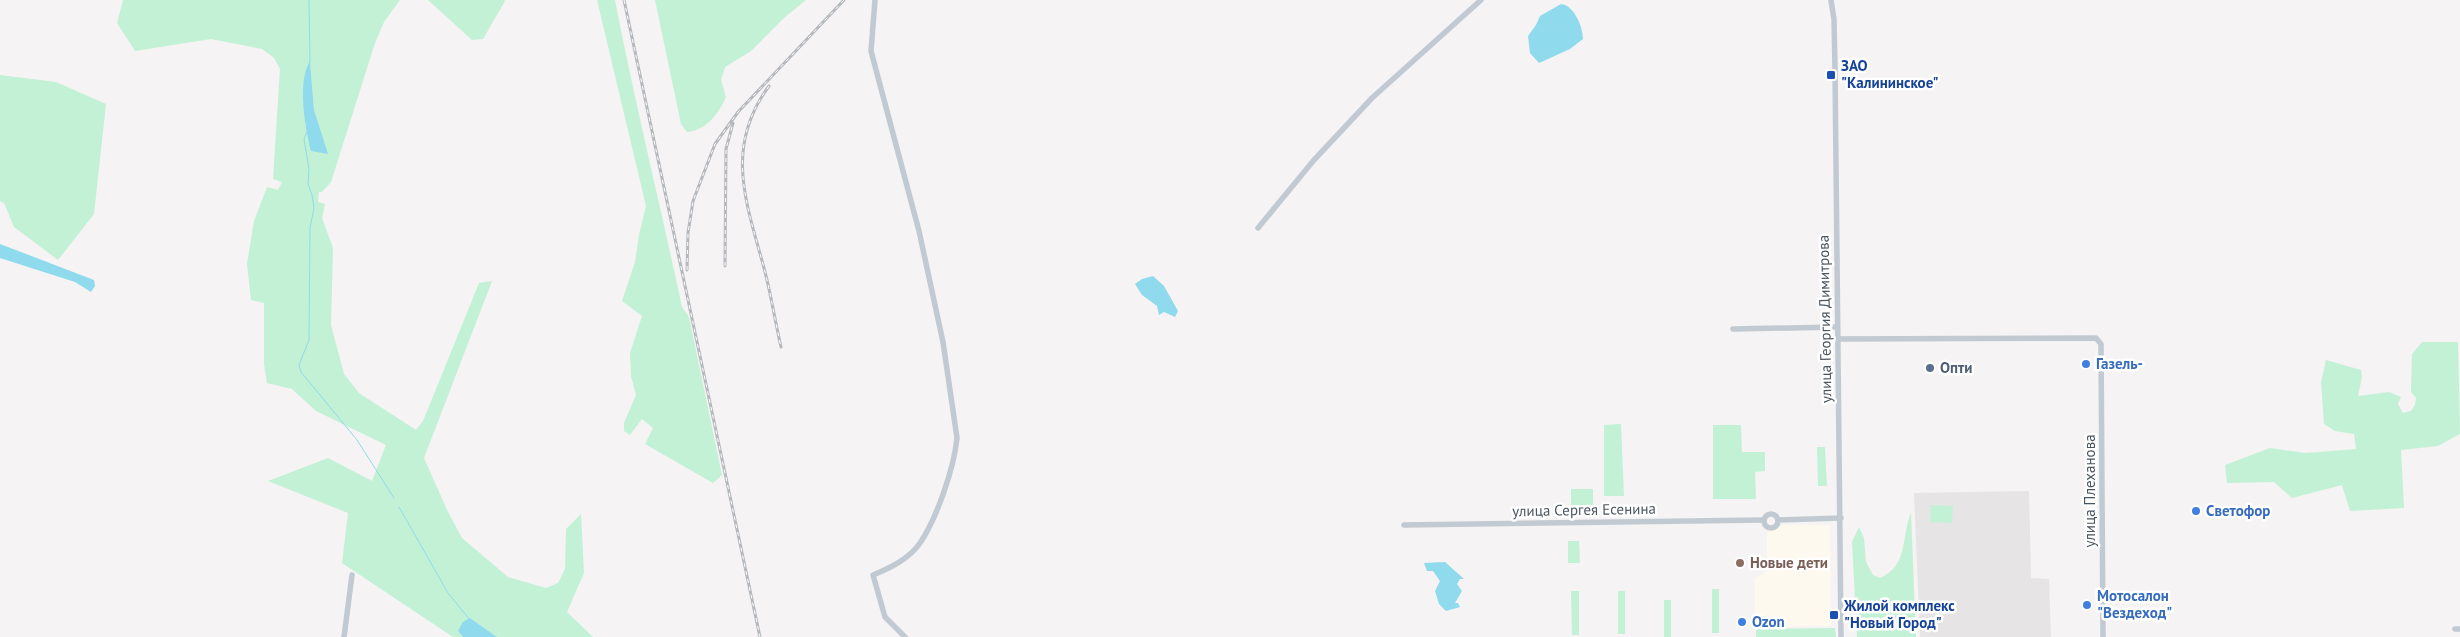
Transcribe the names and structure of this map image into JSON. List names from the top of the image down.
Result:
{
  "streets": {
    "street": ["улица Георгия Димитрова", "улица Плеханова", "улица Сергея Есенина"]
  },
  "crossings": [
    ["улица Георгия Димитрова", "улица Плеханова"],
    ["улица Георгия Димитрова", "улица Сергея Есенина"]
  ],
  "places": {
    "transit": ["ЗАО \"Калининское\"", "Жилой комплекс \"Новый Город\""],
    "other": [
      "Газель-",
      "Опти",
      "Светофор",
      "Новые дети",
      "Мотосалон \"Вездеход\"",
      "Ozon"
    ]
  }
}
